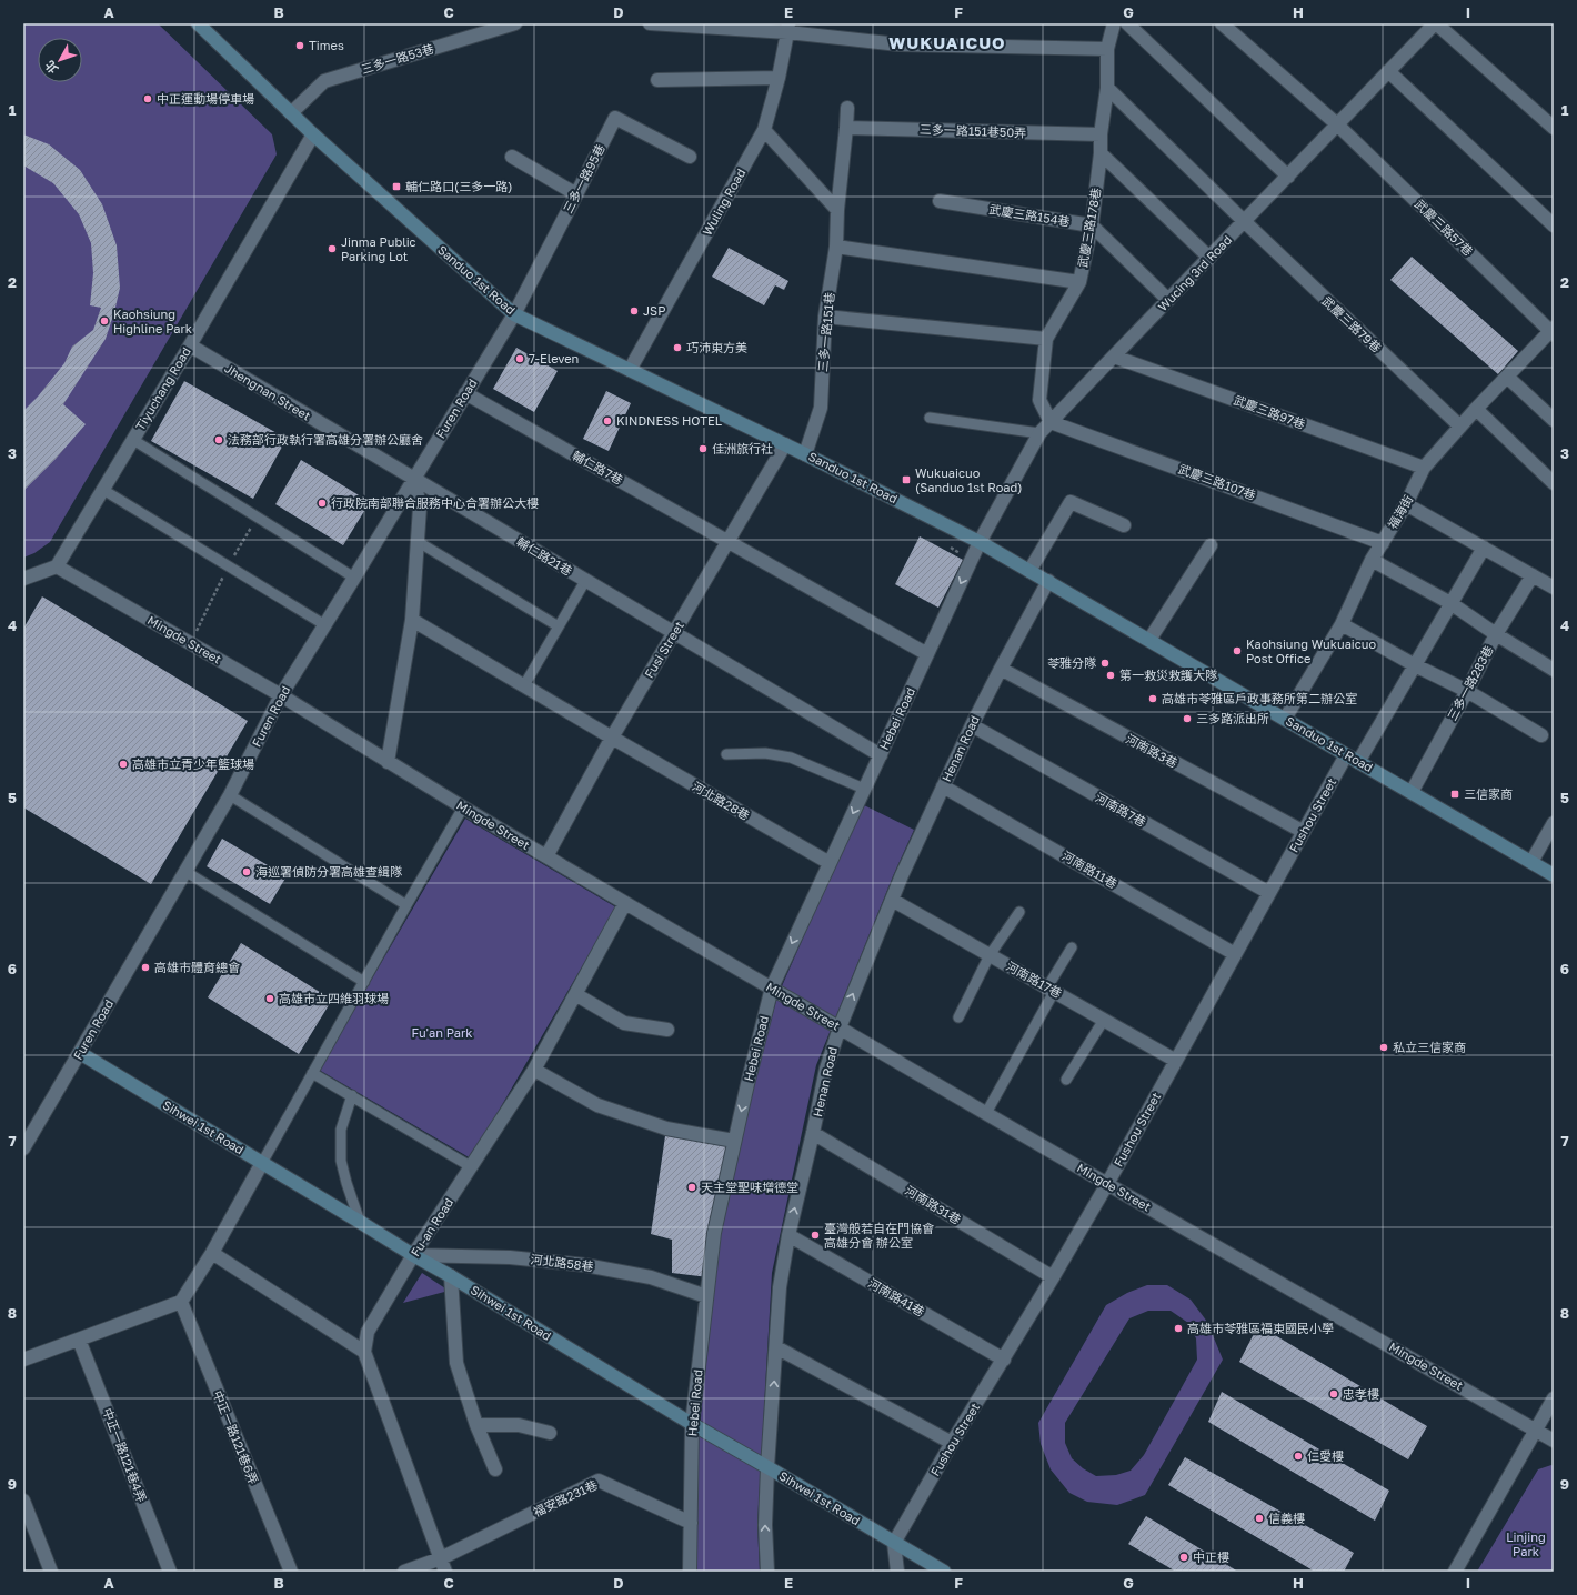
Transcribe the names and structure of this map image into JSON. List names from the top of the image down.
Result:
{
  "streets": {
    "street": [
      "三多一路53巷",
      "三多一路151巷50弄",
      "三多一路95巷",
      "Wuling Road",
      "武慶三路154巷",
      "武慶三路178巷",
      "武慶三路57巷",
      "Wucing 3rd Road",
      "Sanduo 1st Road",
      "武慶三路79巷",
      "三多一路151巷",
      "Tiyuchang Road",
      "Jhengnan Street",
      "Furen Road",
      "武慶三路97巷",
      "輔仁路7巷",
      "武慶三路107巷",
      "福海街",
      "輔仁路21巷",
      "Mingde Street",
      "Fusi Street",
      "三多一路283巷",
      "Hebei Road",
      "Henan Road",
      "河南路3巷",
      "河北路28巷",
      "河南路7巷",
      "Fushou Street",
      "河南路11巷",
      "河南路17巷",
      "Sihwei 1st Road",
      "河南路31巷",
      "Fu-an Road",
      "河北路58巷",
      "河南路41巷",
      "中正一路121巷6弄",
      "中正一路121巷4弄",
      "福安路231巷"
    ]
  },
  "crossings": [
    ["三多一路53巷", "Sanduo 1st Road"],
    ["三多一路151巷50弄", "武慶三路178巷"],
    ["三多一路151巷50弄", "三多一路151巷"],
    ["三多一路95巷", "Sanduo 1st Road"],
    ["三多一路95巷", "Furen Road"],
    ["Wuling Road", "Sanduo 1st Road"],
    ["武慶三路154巷", "武慶三路178巷"],
    ["武慶三路178巷", "Wucing 3rd Road"],
    ["武慶三路178巷", "武慶三路79巷"],
    ["武慶三路178巷", "武慶三路107巷"],
    ["武慶三路57巷", "Wucing 3rd Road"],
    ["武慶三路57巷", "福海街"],
    ["Wucing 3rd Road", "Sanduo 1st Road"],
    ["Wucing 3rd Road", "武慶三路79巷"],
    ["Wucing 3rd Road", "武慶三路97巷"],
    ["Wucing 3rd Road", "武慶三路107巷"],
    ["Wucing 3rd Road", "Hebei Road"],
    ["Sanduo 1st Road", "三多一路151巷"],
    ["Sanduo 1st Road", "Tiyuchang Road"],
    ["Sanduo 1st Road", "Furen Road"],
    ["Sanduo 1st Road", "福海街"],
    ["Sanduo 1st Road", "Fusi Street"],
    ["Sanduo 1st Road", "三多一路283巷"],
    ["Sanduo 1st Road", "Hebei Road"],
    ["Sanduo 1st Road", "Henan Road"],
    ["Sanduo 1st Road", "Fushou Street"],
    ["武慶三路79巷", "福海街"],
    ["Tiyuchang Road", "Jhengnan Street"],
    ["Tiyuchang Road", "Mingde Street"],
    ["Jhengnan Street", "Furen Road"],
    ["Jhengnan Street", "輔仁路21巷"],
    ["Furen Road", "輔仁路7巷"],
    ["Furen Road", "輔仁路21巷"],
    ["Furen Road", "Mingde Street"],
    ["Furen Road", "Sihwei 1st Road"],
    ["武慶三路97巷", "福海街"],
    ["輔仁路7巷", "Fusi Street"],
    ["輔仁路7巷", "Hebei Road"],
    ["武慶三路107巷", "福海街"],
    ["輔仁路21巷", "Fusi Street"],
    ["輔仁路21巷", "Hebei Road"],
    ["Mingde Street", "Fusi Street"],
    ["Mingde Street", "Hebei Road"],
    ["Mingde Street", "Henan Road"],
    ["Mingde Street", "Fushou Street"],
    ["Mingde Street", "Fu-an Road"],
    ["Fusi Street", "河北路28巷"],
    ["Hebei Road", "河北路28巷"],
    ["Hebei Road", "Sihwei 1st Road"],
    ["Hebei Road", "河北路58巷"],
    ["Hebei Road", "福安路231巷"],
    ["Henan Road", "河南路3巷"],
    ["Henan Road", "河南路7巷"],
    ["Henan Road", "河南路11巷"],
    ["Henan Road", "河南路17巷"],
    ["Henan Road", "Sihwei 1st Road"],
    ["Henan Road", "河南路31巷"],
    ["Henan Road", "河南路41巷"],
    ["河南路3巷", "Fushou Street"],
    ["河南路7巷", "Fushou Street"],
    ["Fushou Street", "河南路11巷"],
    ["Fushou Street", "河南路17巷"],
    ["Fushou Street", "Sihwei 1st Road"],
    ["Fushou Street", "河南路31巷"],
    ["Fushou Street", "河南路41巷"],
    ["Sihwei 1st Road", "Fu-an Road"],
    ["Sihwei 1st Road", "河北路58巷"],
    ["Fu-an Road", "河北路58巷"]
  ],
  "one_way": ["Hebei Road", "Henan Road"],
  "districts": ["WUKUAICUO"],
  "parks": ["Fu'an Park", "Linjing Park"],
  "places": {
    "other": [
      "Times",
      "中正運動場停車場",
      "Jinma Public Parking Lot",
      "JSP",
      "Kaohsiung Highline Park",
      "巧沛東方美",
      "7-Eleven",
      "KINDNESS HOTEL",
      "法務部行政執行署高雄分署辦公廳舍",
      "佳洲旅行社",
      "行政院南部聯合服務中心合署辦公大樓",
      "Kaohsiung Wukuaicuo Post Office",
      "苓雅分隊",
      "第一救災救護大隊",
      "高雄市苓雅區戶政事務所第二辦公室",
      "三多路派出所",
      "高雄市立青少年籃球場",
      "海巡署偵防分署高雄查緝隊",
      "高雄市體育總會",
      "高雄市立四維羽球場",
      "私立三信家商",
      "天主堂聖味增德堂",
      "臺灣般若自在門協會 高雄分會 辦公室",
      "高雄市苓雅區福東國民小學",
      "忠孝樓",
      "仁愛樓",
      "信義樓",
      "中正樓"
    ],
    "transit": ["輔仁路口(三多一路)", "Wukuaicuo (Sanduo 1st Road)", "三信家商"]
  },
  "north": "bottom left",
  "grid": {
    "columns": [
      "A",
      "B",
      "C",
      "D",
      "E",
      "F",
      "G",
      "H",
      "I"
    ],
    "rows": [
      "1",
      "2",
      "3",
      "4",
      "5",
      "6",
      "7",
      "8",
      "9"
    ]
  }
}
